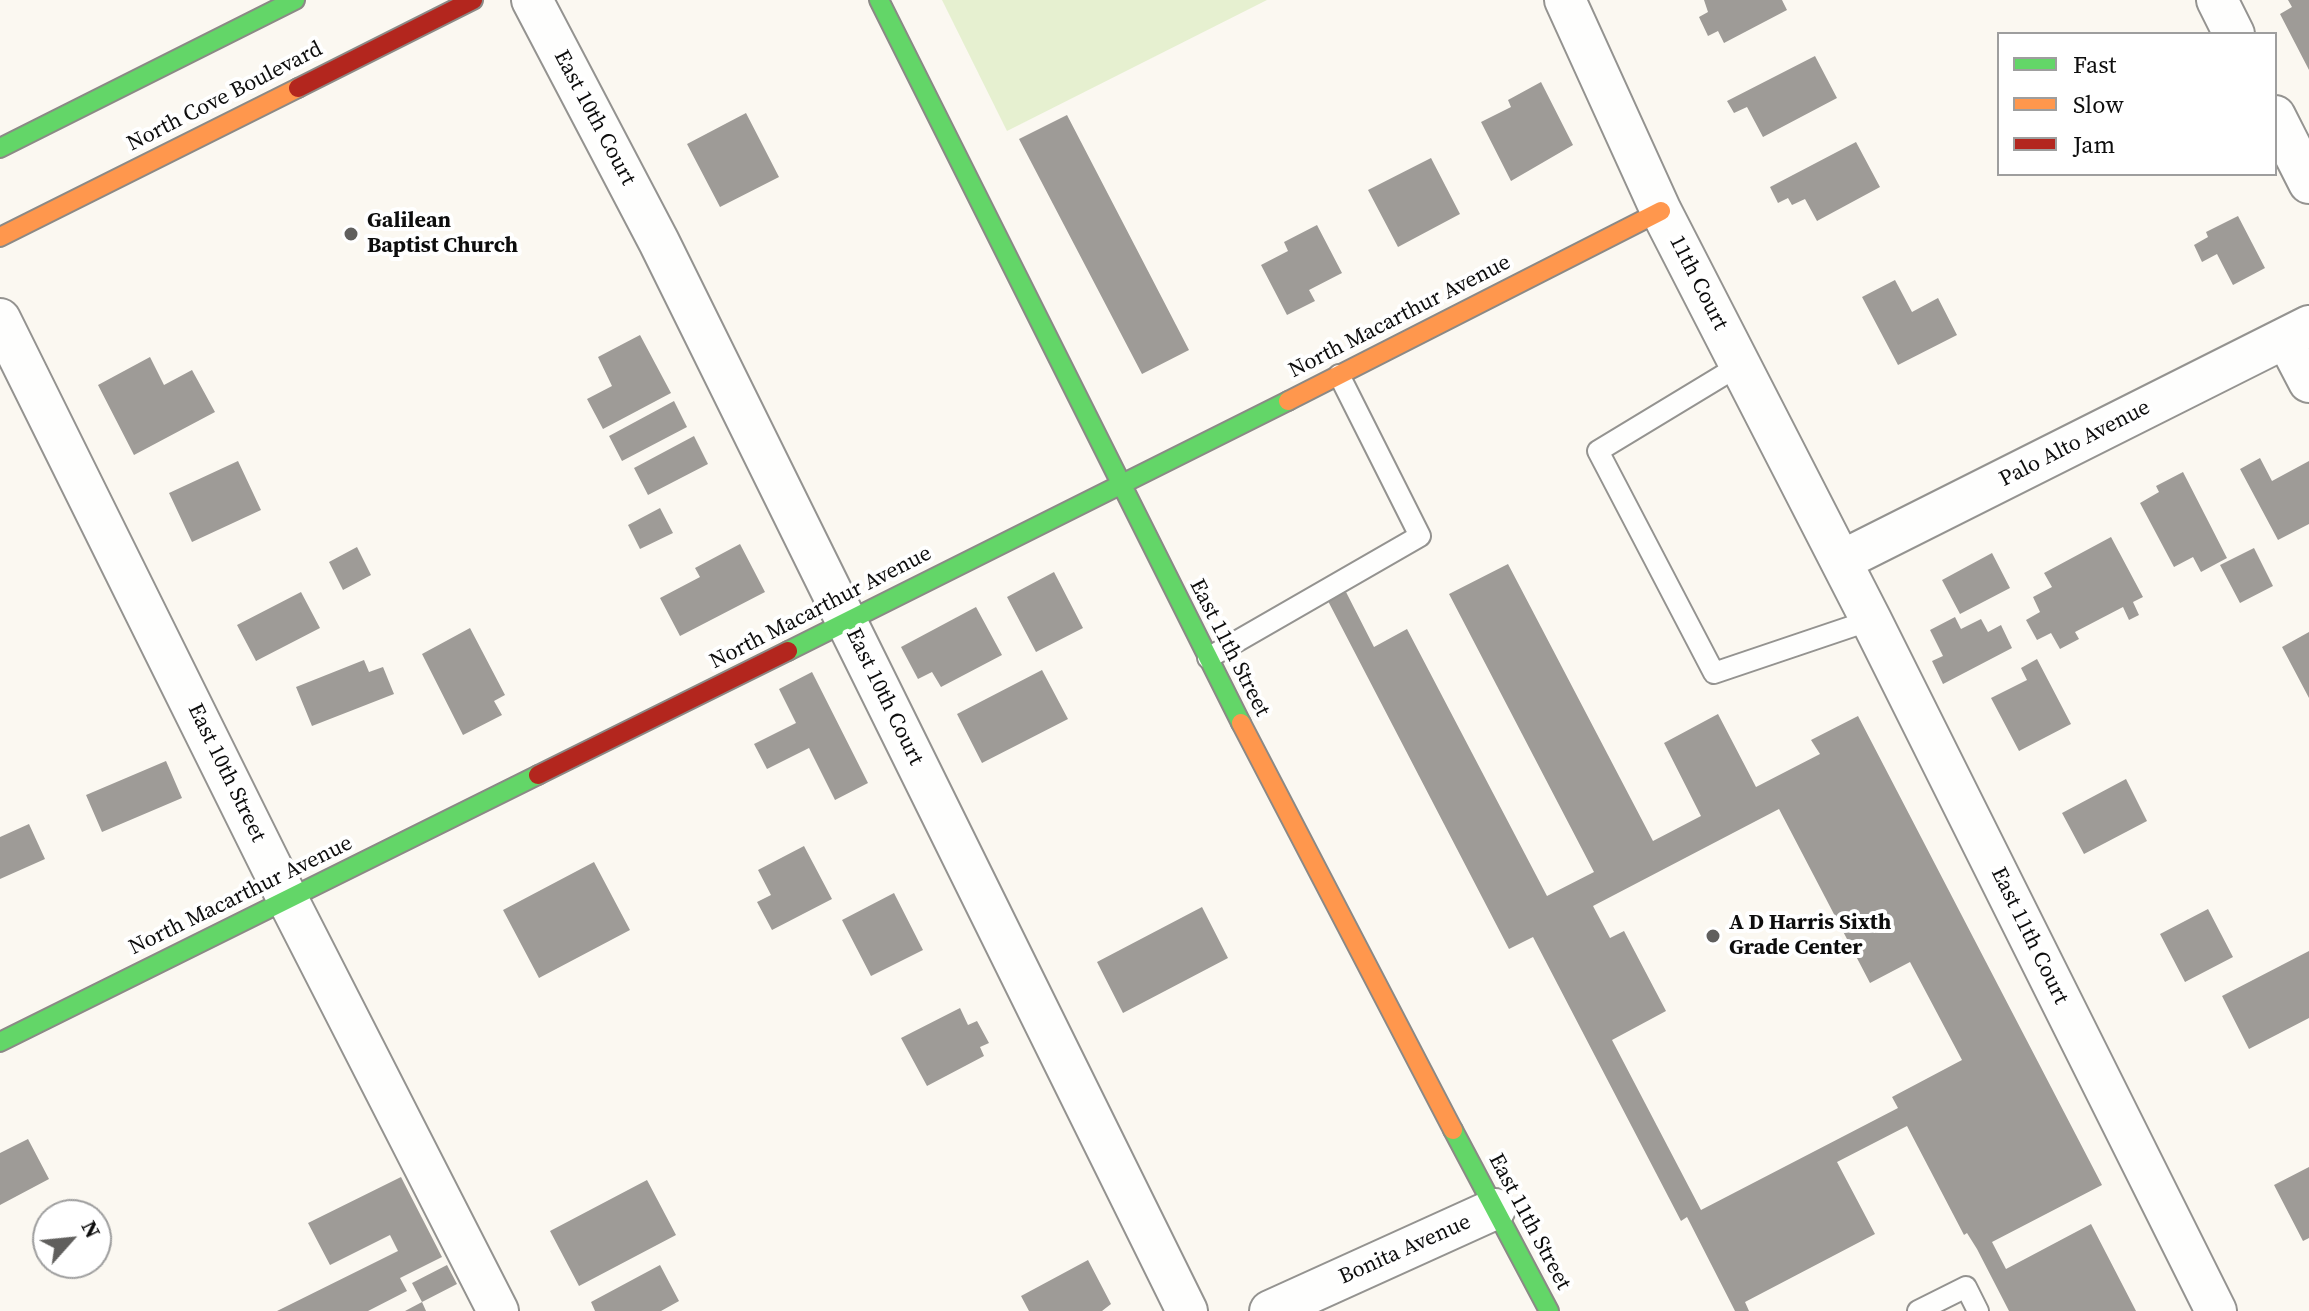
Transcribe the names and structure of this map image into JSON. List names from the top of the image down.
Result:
{
  "streets": {
    "main road": ["North Cove Boulevard", "North Macarthur Avenue", "East 11th Street"],
    "street": [
      "East 10th Court",
      "11th Court",
      "Palo Alto Avenue",
      "East 10th Street",
      "East 11th Court",
      "Bonita Avenue"
    ]
  },
  "crossings": [
    ["East 10th Court", "North Macarthur Avenue"],
    ["11th Court", "North Macarthur Avenue"],
    ["11th Court", "Palo Alto Avenue"],
    ["11th Court", "East 11th Court"],
    ["North Macarthur Avenue", "East 11th Street"],
    ["North Macarthur Avenue", "East 10th Street"],
    ["Palo Alto Avenue", "East 11th Court"],
    ["East 11th Street", "Bonita Avenue"]
  ],
  "places": ["Galilean Baptist Church", "A D Harris Sixth Grade Center"],
  "legend": ["Fast", "Slow", "Jam"],
  "north": "top right"
}
